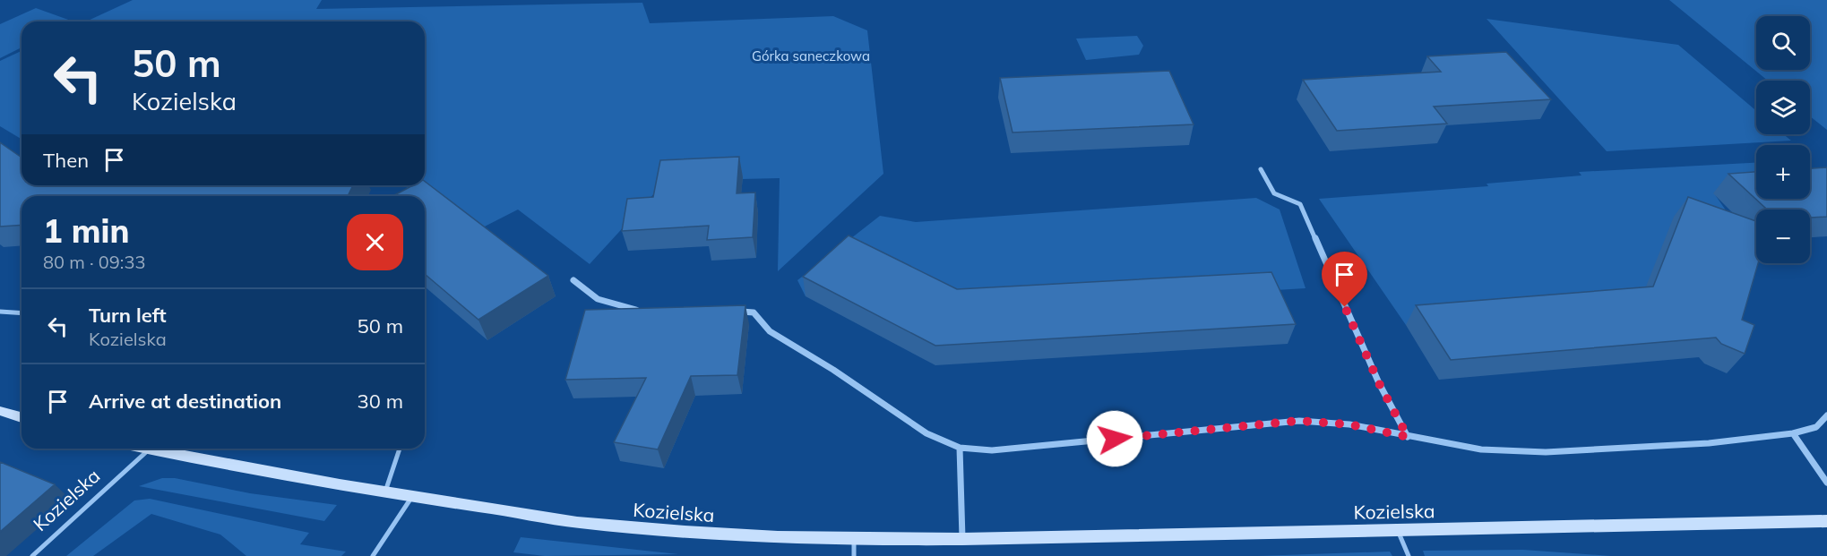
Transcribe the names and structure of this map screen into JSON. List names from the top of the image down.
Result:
{
  "streets": {
    "street": ["Kozielska"]
  },
  "parks": ["Górka saneczkowa"],
  "page": {
    "map_buttons": ["+", "−"],
    "turn": ["50 m", "Kozielska"],
    "then": "Then",
    "heading": ["1 min", "80 m · 09:33"],
    "list": [
      {
        "name": "Turn left",
        "note": "Kozielska",
        "value": "50 m"
      },
      {
        "name": "Arrive at destination",
        "value": "30 m"
      }
    ]
  }
}
